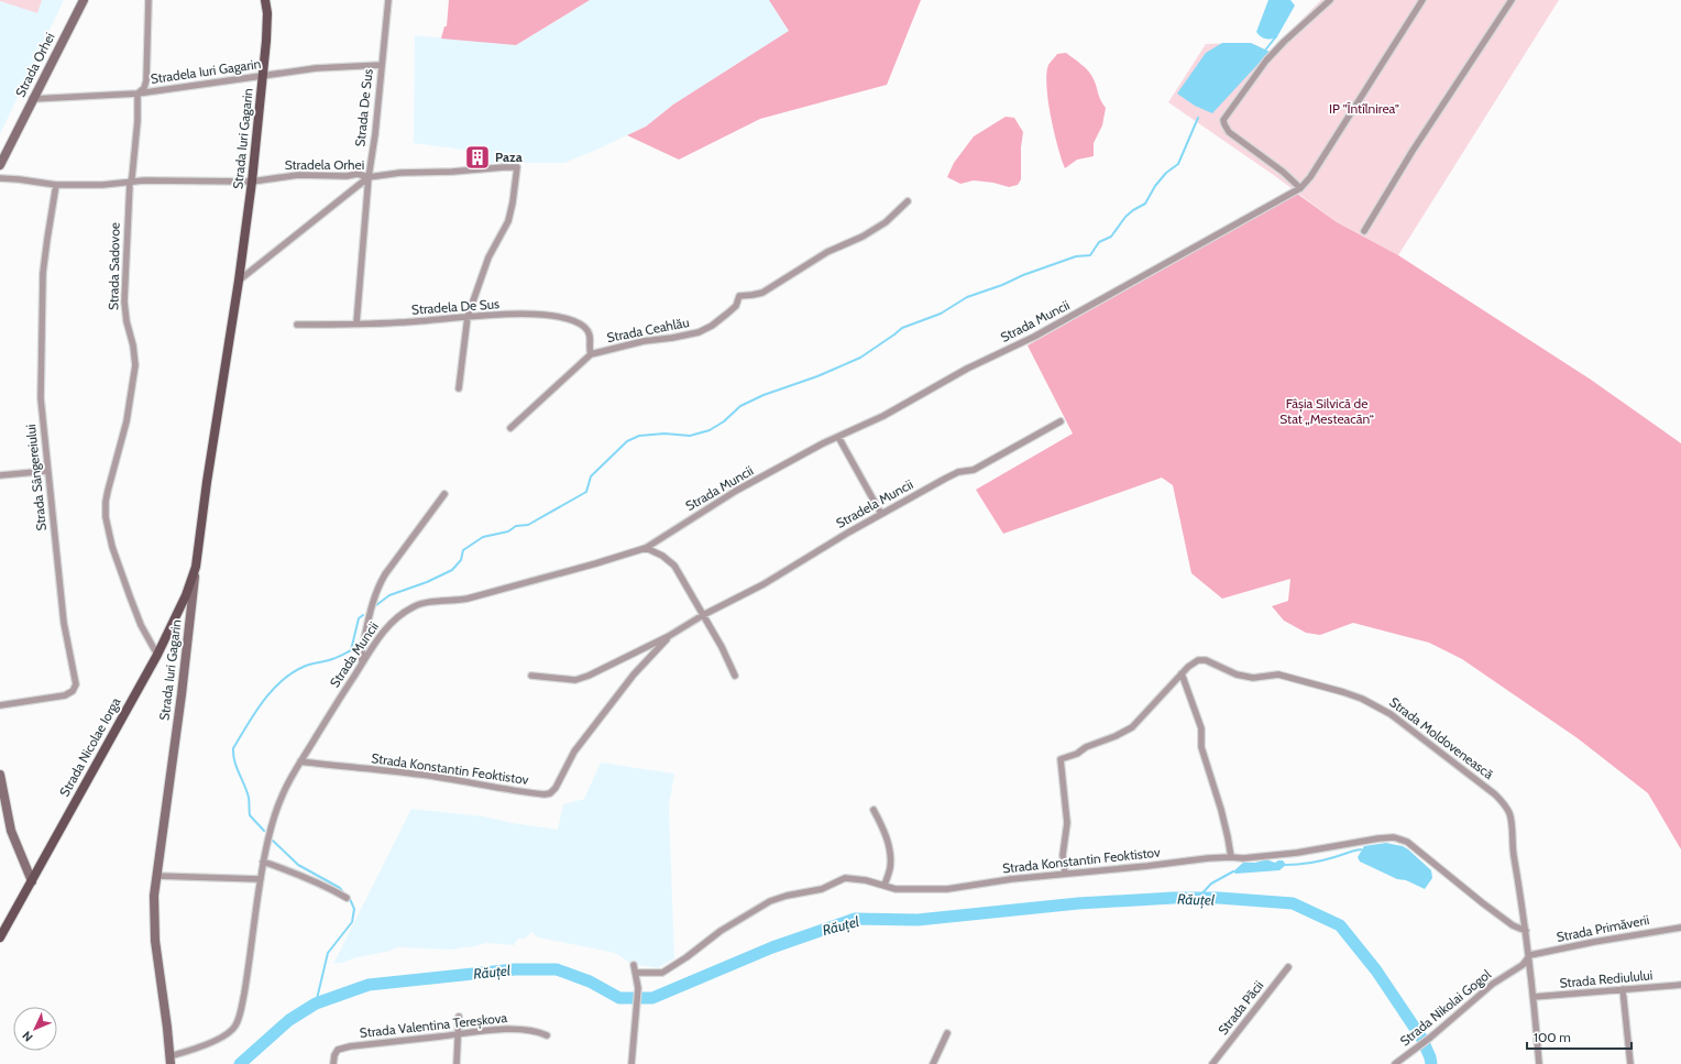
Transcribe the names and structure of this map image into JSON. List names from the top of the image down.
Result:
{
  "streets": {
    "main road": ["Strada Iuri Gagarin", "Strada Nicolae Iorga"],
    "street": [
      "Strada Orhei",
      "Stradela Iuri Gagarin",
      "Strada De Sus",
      "Stradela Orhei",
      "Strada Sadovoe",
      "Stradela De Sus",
      "Strada Muncii",
      "Strada Ceahlău",
      "Strada Sângereiului",
      "Stradela Muncii",
      "Strada Moldovenească",
      "Strada Konstantin Feoktistov",
      "Strada Primăverii",
      "Strada Rediulului",
      "Strada Păcii",
      "Strada Nikolai Gogol",
      "Strada Valentina Tereșkova"
    ]
  },
  "crossings": [
    ["Strada Orhei", "Stradela Iuri Gagarin"],
    ["Stradela Iuri Gagarin", "Strada De Sus"],
    ["Stradela Iuri Gagarin", "Strada Iuri Gagarin"],
    ["Stradela Iuri Gagarin", "Strada Sadovoe"],
    ["Strada De Sus", "Stradela Orhei"],
    ["Strada De Sus", "Stradela De Sus"],
    ["Strada Iuri Gagarin", "Stradela Orhei"],
    ["Strada Iuri Gagarin", "Strada Muncii"],
    ["Strada Iuri Gagarin", "Strada Nicolae Iorga"],
    ["Stradela Orhei", "Strada Sadovoe"],
    ["Stradela Orhei", "Stradela De Sus"],
    ["Stradela Orhei", "Strada Sângereiului"],
    ["Strada Sadovoe", "Strada Nicolae Iorga"],
    ["Stradela De Sus", "Strada Ceahlău"],
    ["Strada Muncii", "Strada Konstantin Feoktistov"],
    ["Stradela Muncii", "Strada Konstantin Feoktistov"],
    ["Strada Moldovenească", "Strada Konstantin Feoktistov"],
    ["Strada Moldovenească", "Strada Primăverii"],
    ["Strada Moldovenească", "Strada Rediulului"],
    ["Strada Moldovenească", "Strada Nikolai Gogol"],
    ["Strada Primăverii", "Strada Nikolai Gogol"]
  ],
  "water": ["Răuțel"],
  "parks": ["IP \"Întîlnirea\"", "Fâșia Silvică de Stat „Mesteacăn“"],
  "places": {
    "building": ["Paza"]
  },
  "scale_bar": "100 m",
  "north": "bottom left"
}
